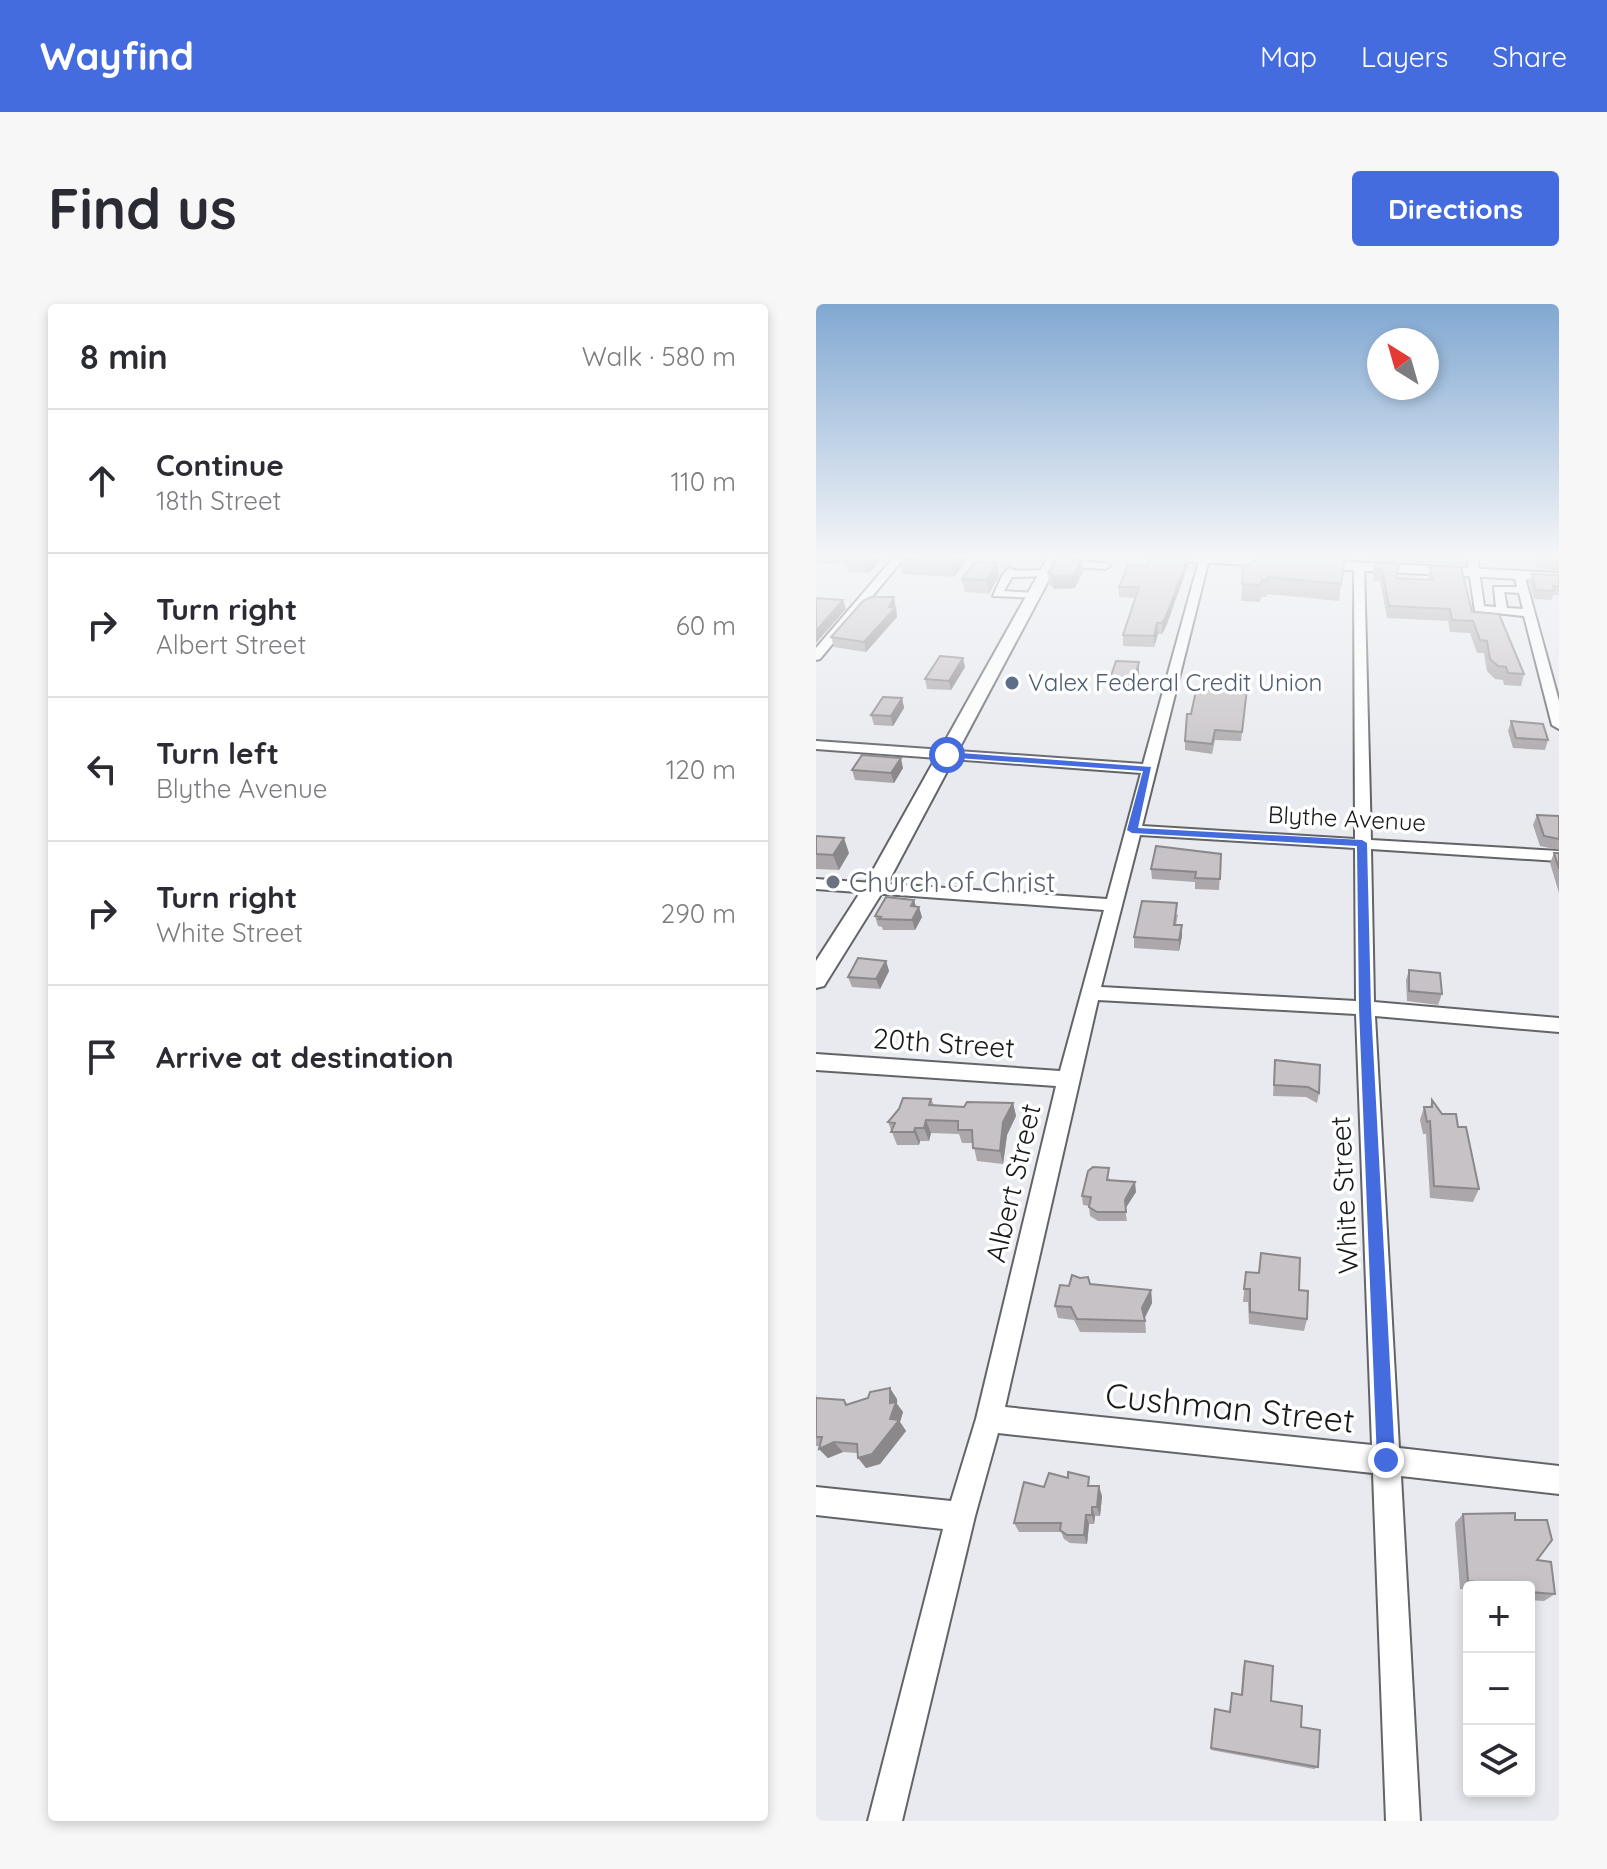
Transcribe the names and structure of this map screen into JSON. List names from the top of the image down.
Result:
{
  "streets": {
    "street": [
      "Blythe Avenue",
      "20th Street",
      "Albert Street",
      "White Street",
      "Cushman Street"
    ]
  },
  "crossings": [
    ["Blythe Avenue", "Albert Street"],
    ["Blythe Avenue", "White Street"],
    ["20th Street", "Albert Street"],
    ["Albert Street", "Cushman Street"],
    ["White Street", "Cushman Street"]
  ],
  "places": ["Valex Federal Credit Union", "Church of Christ"],
  "north": "top left",
  "page": {
    "header": "Wayfind",
    "nav": ["Map", "Layers", "Share"],
    "buttons": "Directions",
    "title": "Find us",
    "heading": ["8 min", "Walk · 580 m"],
    "list": [
      ["Continue", "18th Street", "110 m"],
      ["Turn right", "Albert Street", "60 m"],
      ["Turn left", "Blythe Avenue", "120 m"],
      ["Turn right", "White Street", "290 m"],
      "Arrive at destination"
    ],
    "map_buttons": ["+", "−"]
  }
}
